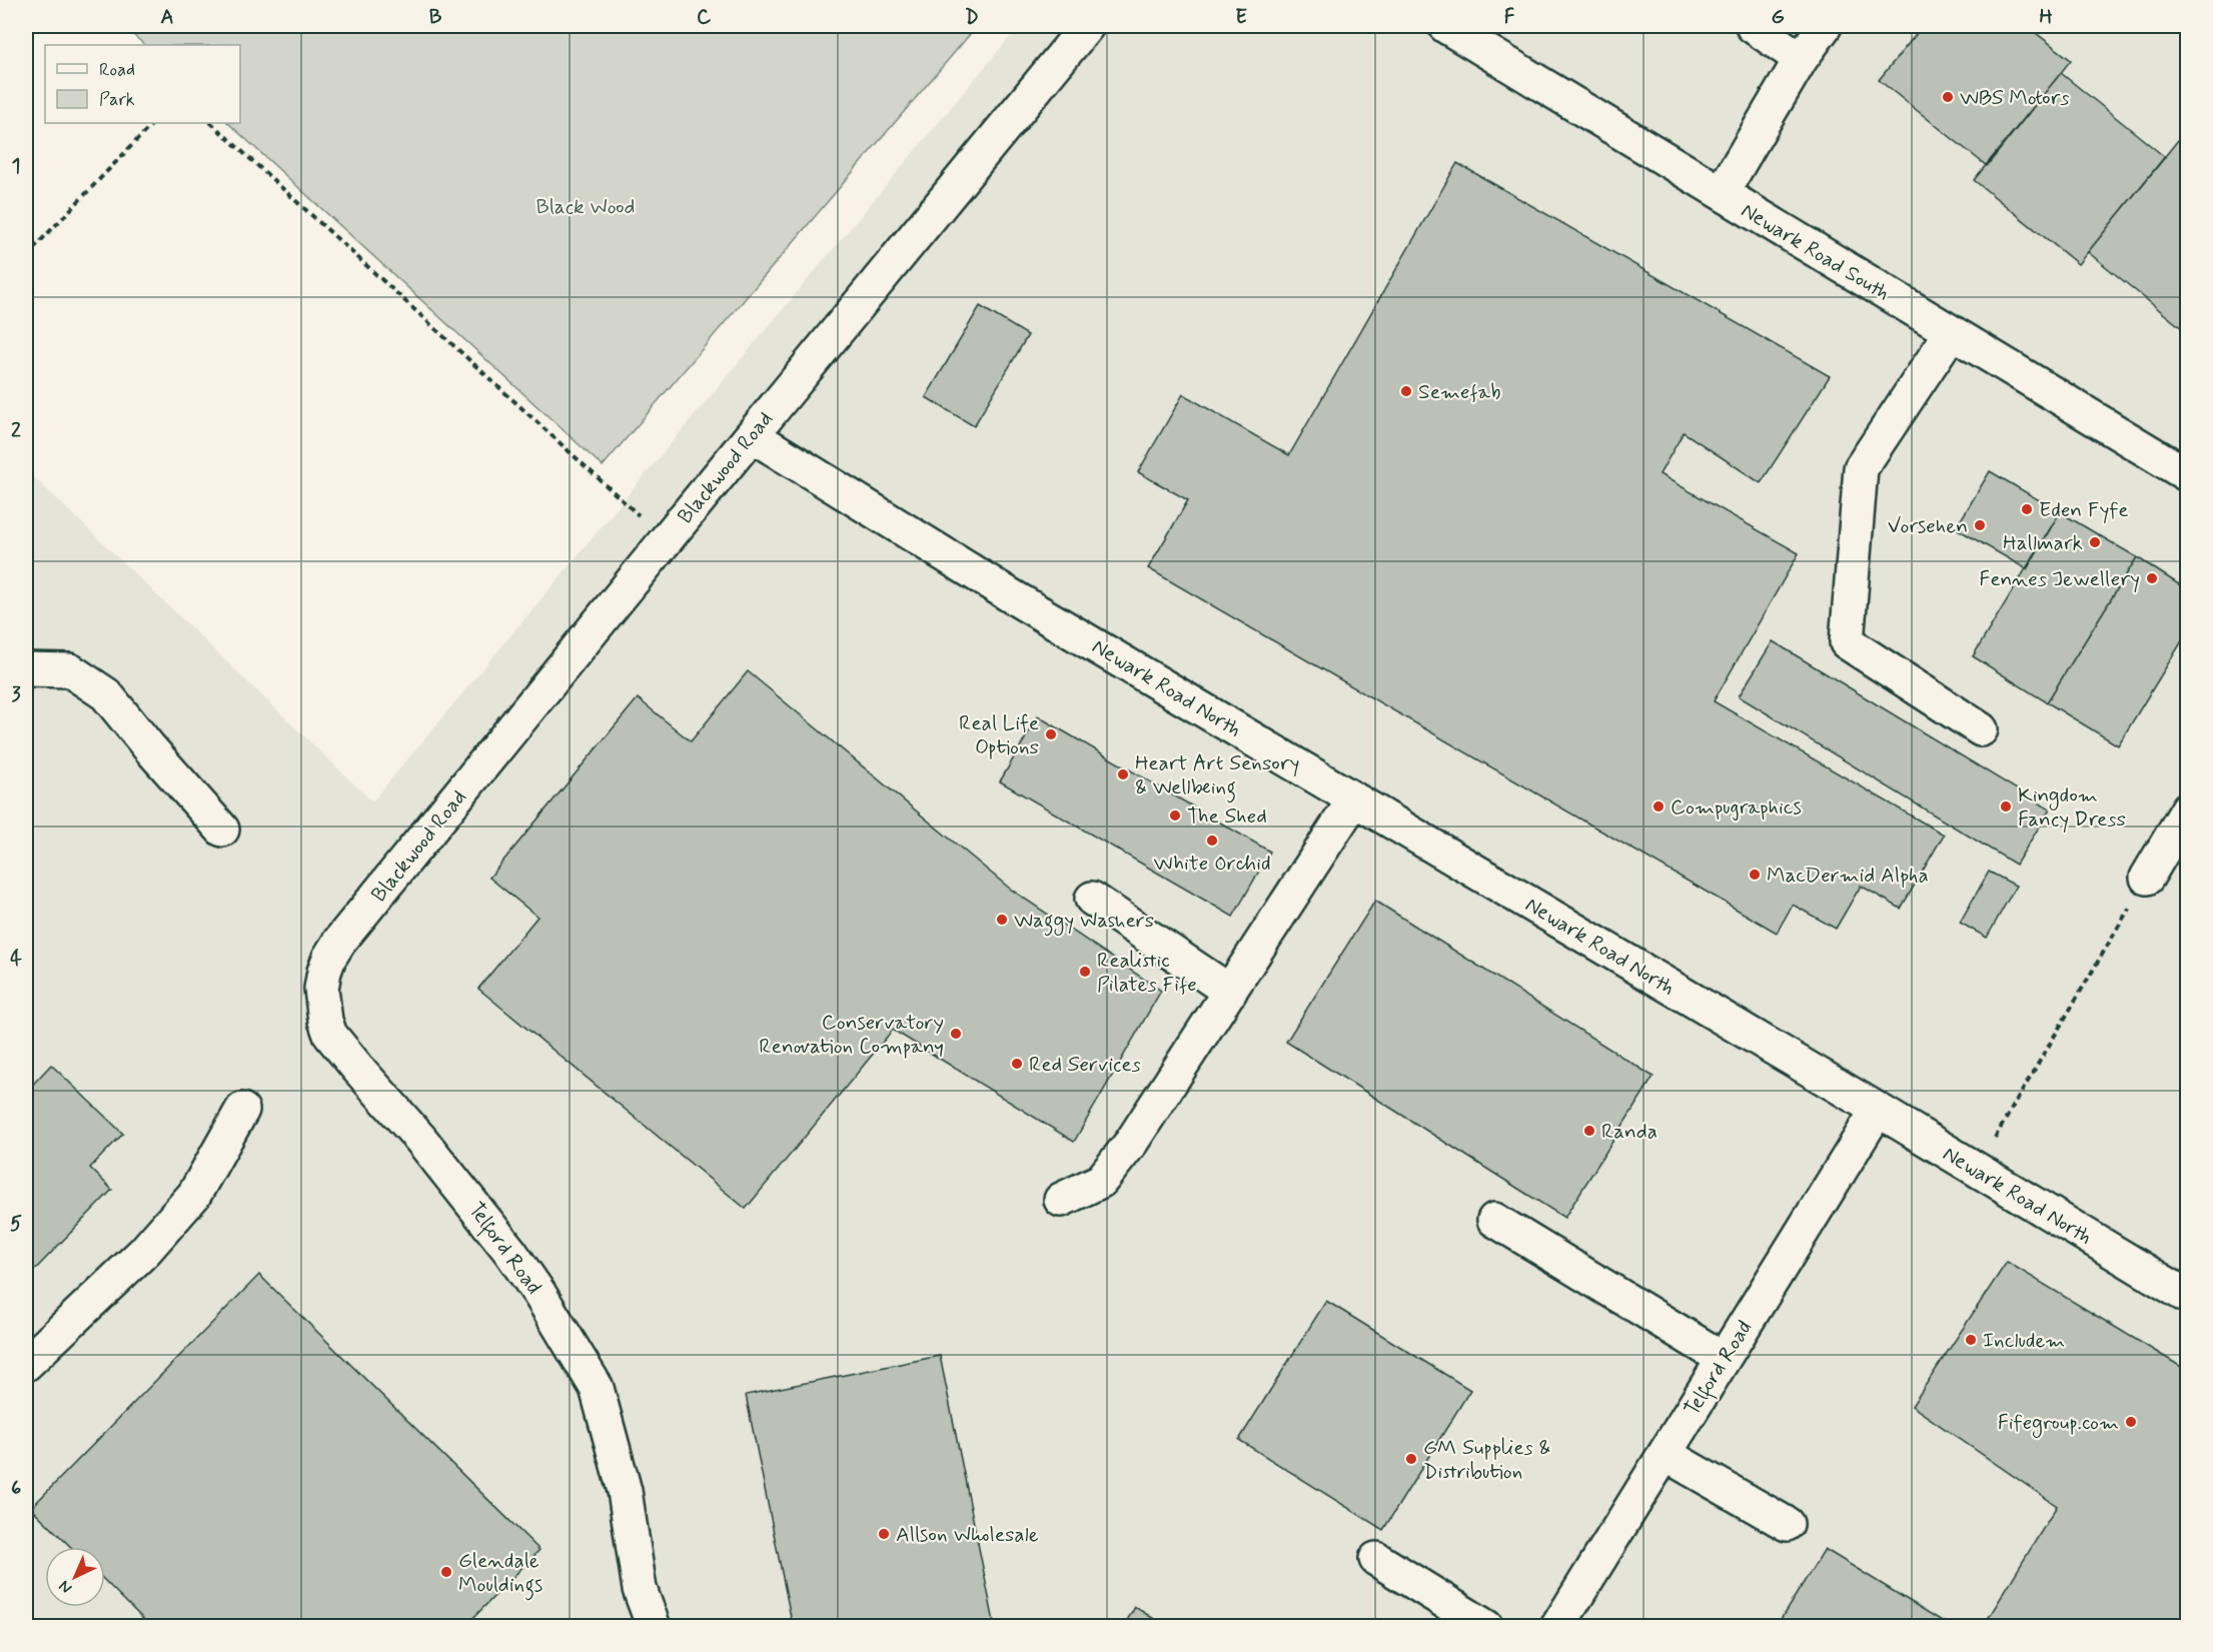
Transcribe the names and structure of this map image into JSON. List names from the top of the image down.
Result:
{
  "streets": {
    "street": [
      "Newark Road South",
      "Blackwood Road",
      "Newark Road North",
      "Telford Road"
    ]
  },
  "crossings": [
    ["Blackwood Road", "Newark Road North"],
    ["Blackwood Road", "Telford Road"],
    ["Newark Road North", "Telford Road"]
  ],
  "parks": ["Black Wood"],
  "places": [
    "WBS Motors",
    "Semefab",
    "Eden Fyfe",
    "Vorsehen",
    "Hallmark",
    "Fennes Jewellery",
    "Real Life Options",
    "Heart Art Sensory & Wellbeing",
    "Compugraphics",
    "Kingdom Fancy Dress",
    "The Shed",
    "White Orchid",
    "MacDermid Alpha",
    "Waggy Washers",
    "Realistic Pilates Fife",
    "Conservatory Renovation Company",
    "Red Services",
    "Randa",
    "Includem",
    "Fifegroup.com",
    "GM Supplies & Distribution",
    "Allson Wholesale",
    "Glendale Mouldings"
  ],
  "legend": ["Road", "Park"],
  "north": "bottom left",
  "grid": {
    "columns": [
      "A",
      "B",
      "C",
      "D",
      "E",
      "F",
      "G",
      "H"
    ],
    "rows": [
      "1",
      "2",
      "3",
      "4",
      "5",
      "6"
    ]
  }
}
